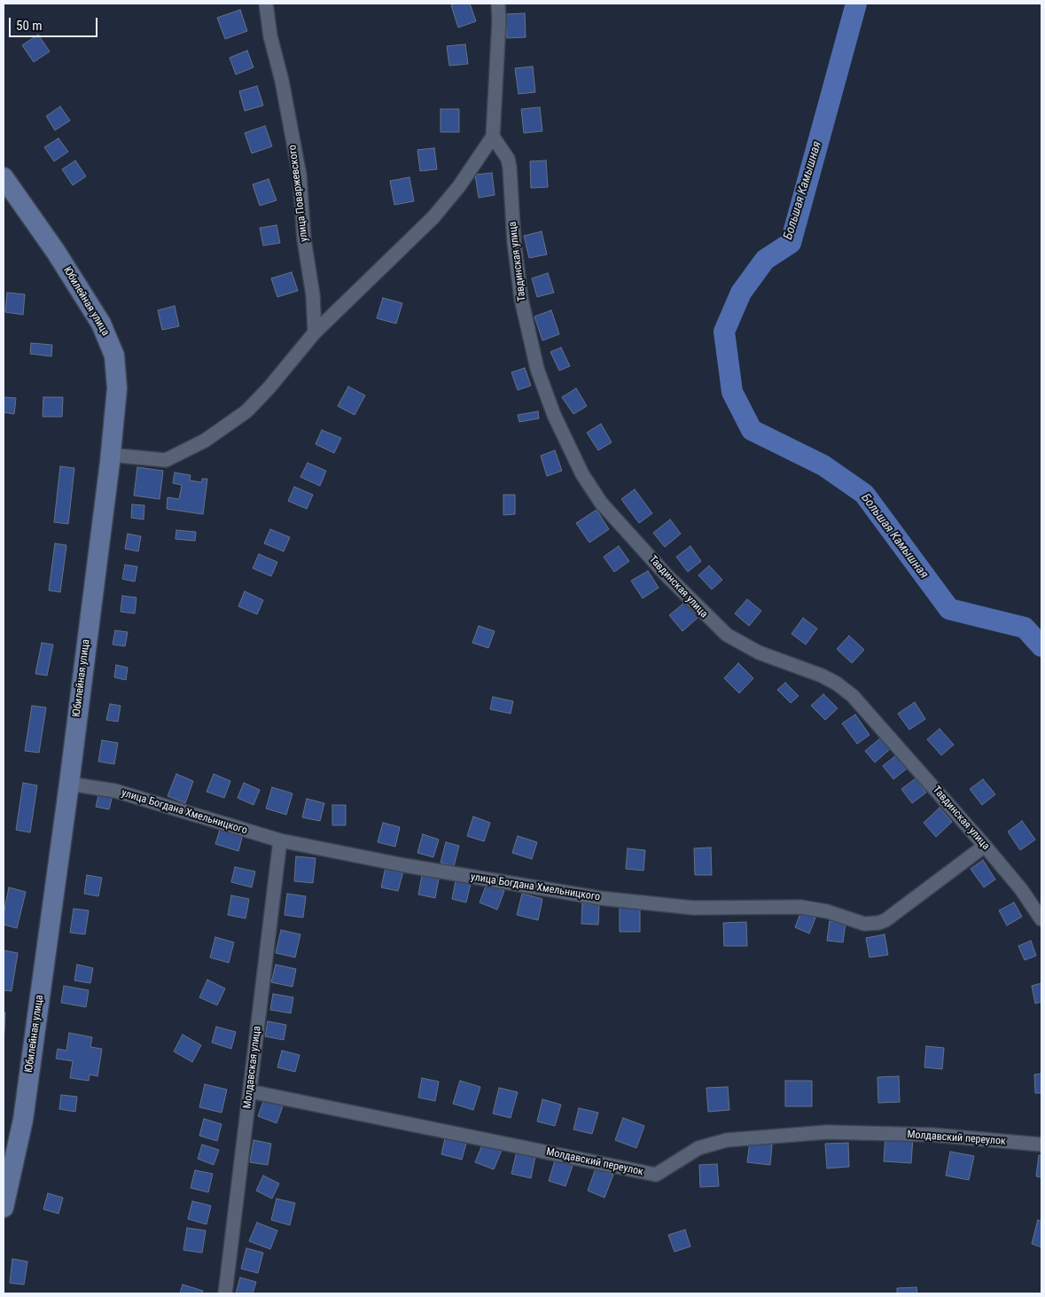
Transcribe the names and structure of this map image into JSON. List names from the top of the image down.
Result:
{
  "streets": {
    "street": [
      "улица Поваржевского",
      "Тавдинская улица",
      "Юбилейная улица",
      "улица Богдана Хмельницкого",
      "Молдавская улица",
      "Молдавский переулок"
    ]
  },
  "crossings": [
    ["Тавдинская улица", "улица Богдана Хмельницкого"],
    ["Юбилейная улица", "улица Богдана Хмельницкого"],
    ["улица Богдана Хмельницкого", "Молдавская улица"],
    ["Молдавская улица", "Молдавский переулок"]
  ],
  "water": ["Большая Камышная"],
  "scale_bar": "50 m"
}
